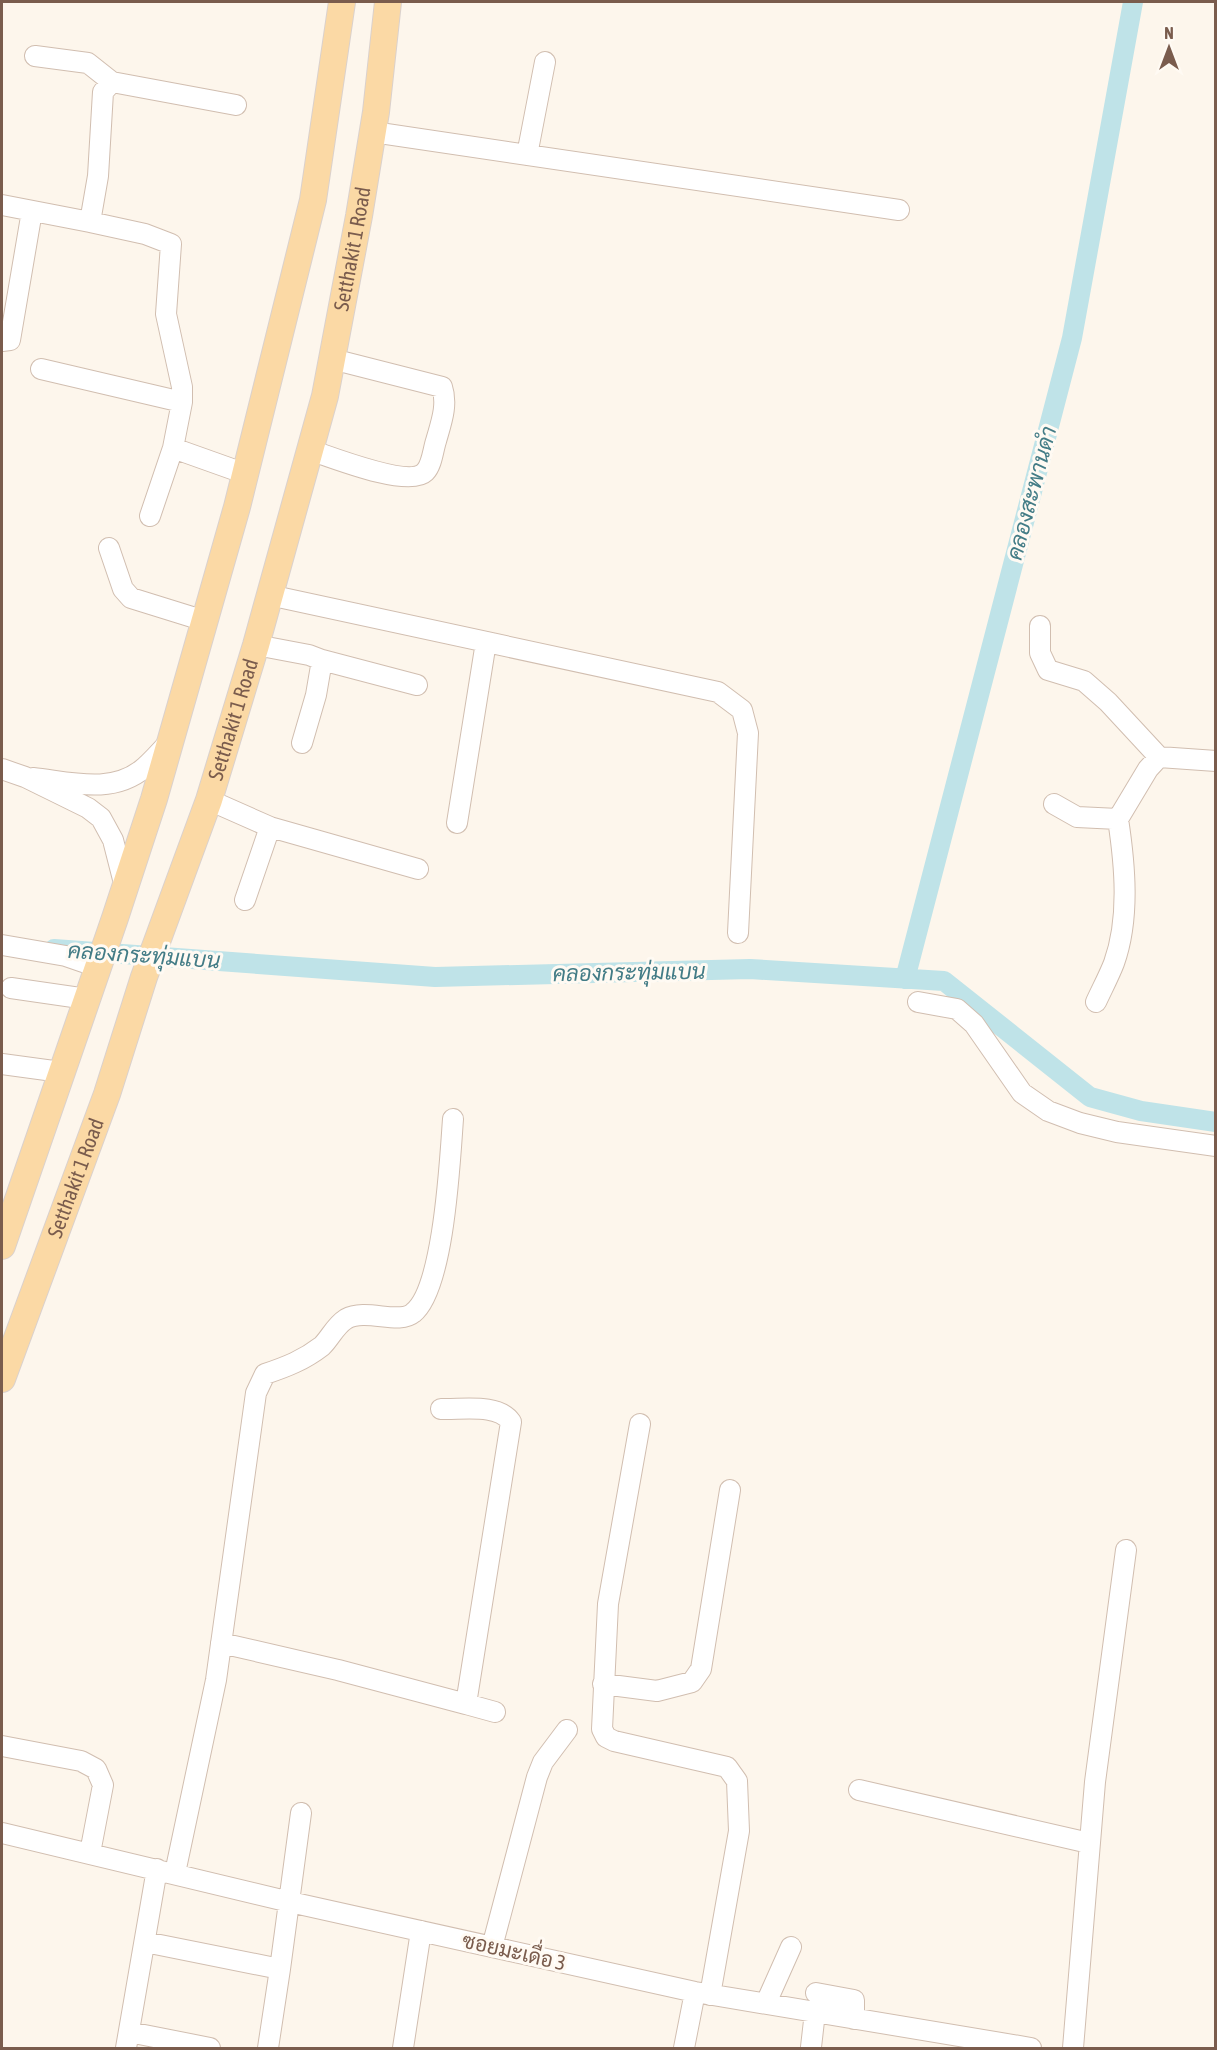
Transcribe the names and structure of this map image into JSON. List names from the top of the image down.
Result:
{
  "streets": {
    "main road": ["Setthakit 1 Road"],
    "street": ["ซอยมะเดื่อ 3"]
  },
  "water": ["คลองสะพานดำ", "คลองกระทุ่มแบน"],
  "north": "top"
}
